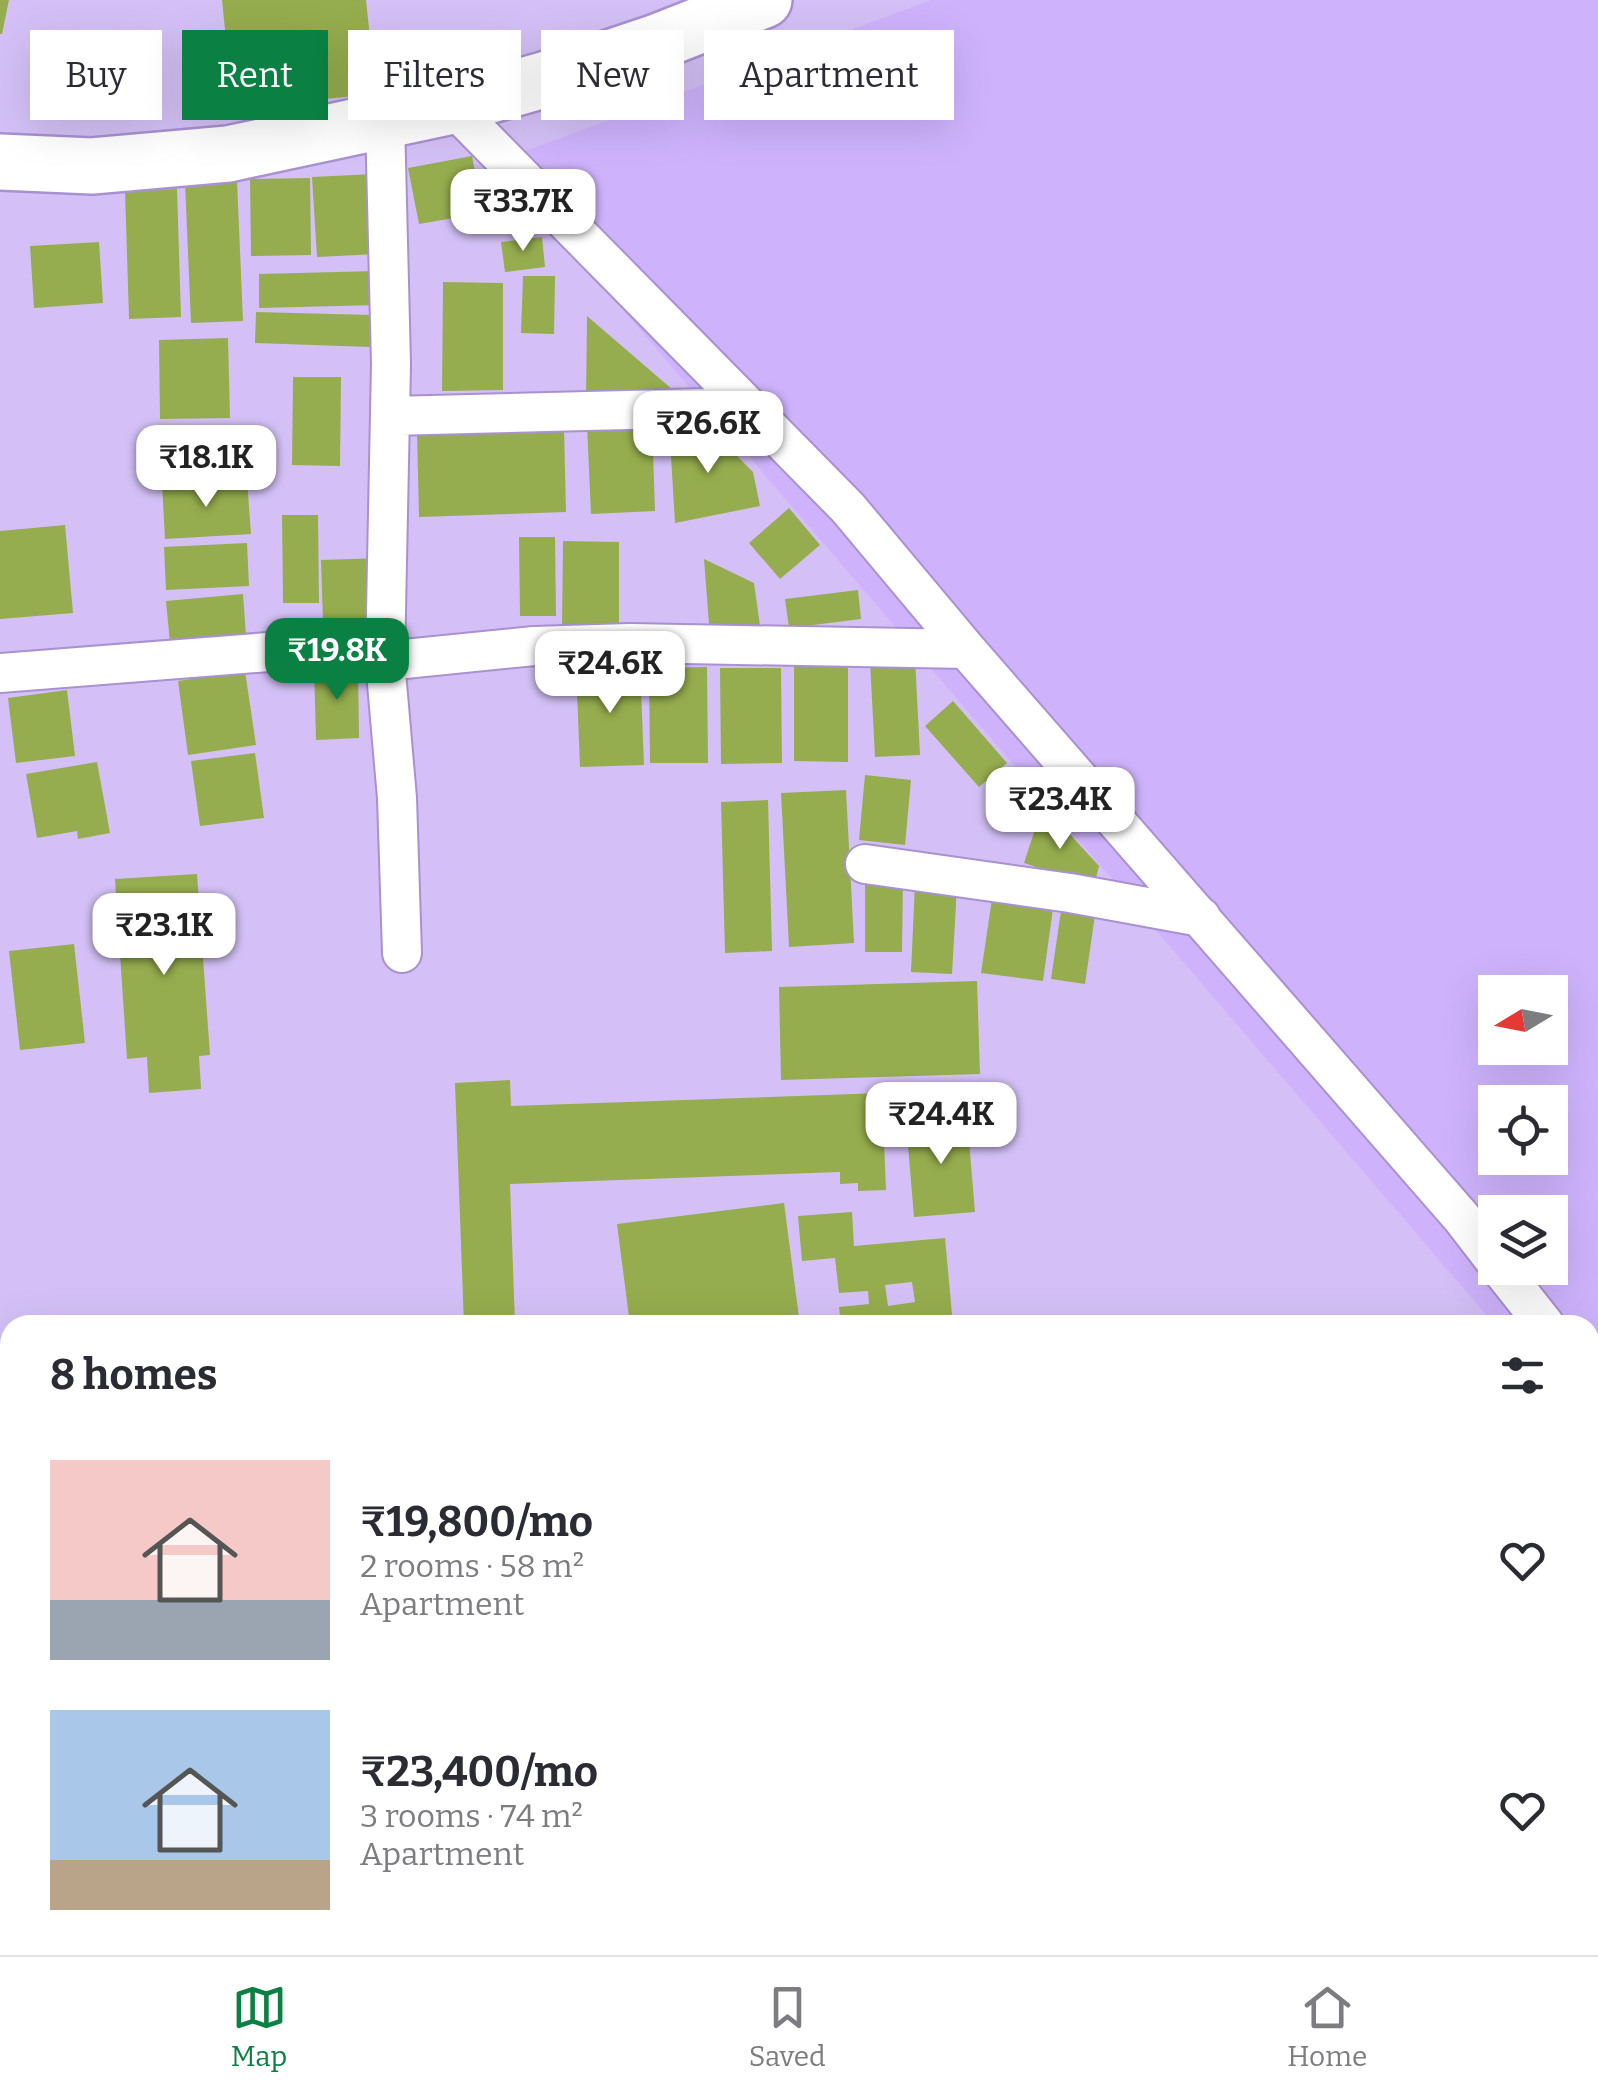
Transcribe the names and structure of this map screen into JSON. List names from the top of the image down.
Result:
{
  "north": "left",
  "page": {
    "chip": [
      "Buy",
      "Rent",
      "Filters",
      "New",
      "Apartment"
    ],
    "price": [
      "₹33.7K",
      "₹26.6K",
      "₹18.1K",
      "₹19.8K",
      "₹24.6K",
      "₹23.4K",
      "₹23.1K",
      "₹24.4K"
    ],
    "heading": "8 homes",
    "list": [
      {
        "name": "₹19,800/mo",
        "note": "2 rooms · 58 m² · Apartment"
      },
      {
        "name": "₹23,400/mo",
        "note": "3 rooms · 74 m² · Apartment"
      }
    ],
    "tabs": ["Map", "Saved", "Home"]
  }
}
